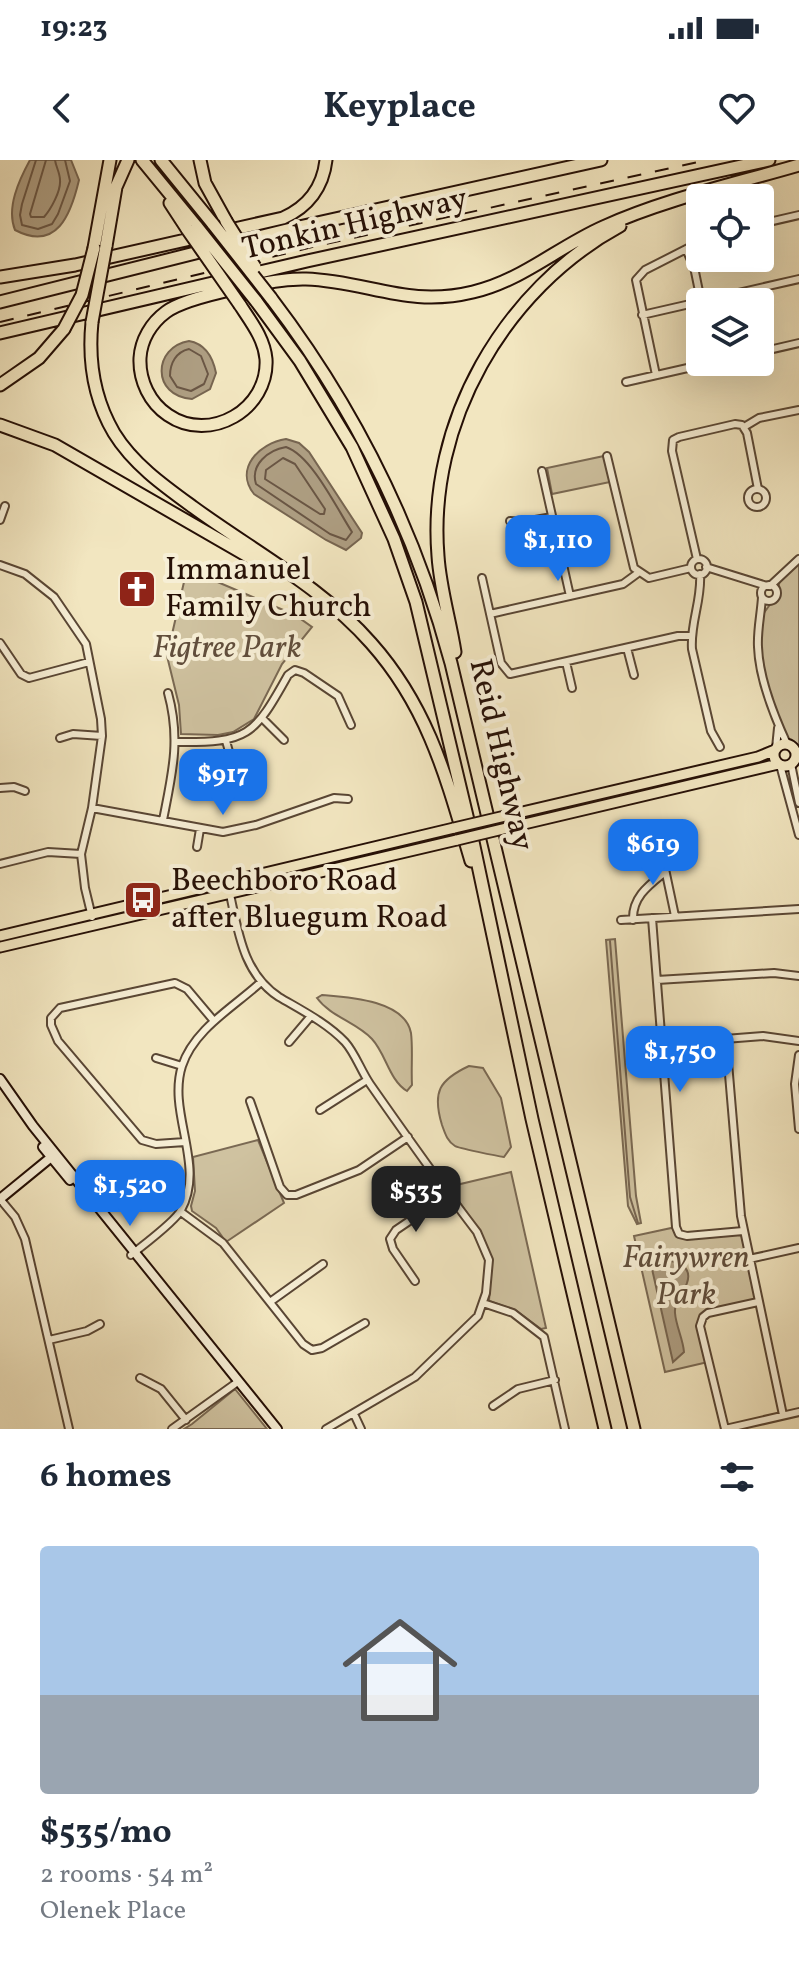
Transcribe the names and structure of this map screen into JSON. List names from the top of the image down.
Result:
{
  "streets": {
    "highway": ["Tonkin Highway", "Reid Highway"]
  },
  "parks": ["Figtree Park", "Fairywren Park"],
  "places": {
    "church": ["Immanuel Family Church"],
    "bus stop": ["Beechboro Road after Bluegum Road"]
  },
  "page": {
    "status": "19:23",
    "header": "Keyplace",
    "price": [
      "$1,110",
      "$917",
      "$619",
      "$1,750",
      "$1,520",
      "$535"
    ],
    "heading": "6 homes",
    "list": [
      {
        "name": "$535/mo",
        "note": "2 rooms · 54 m² · Olenek Place"
      }
    ]
  }
}
